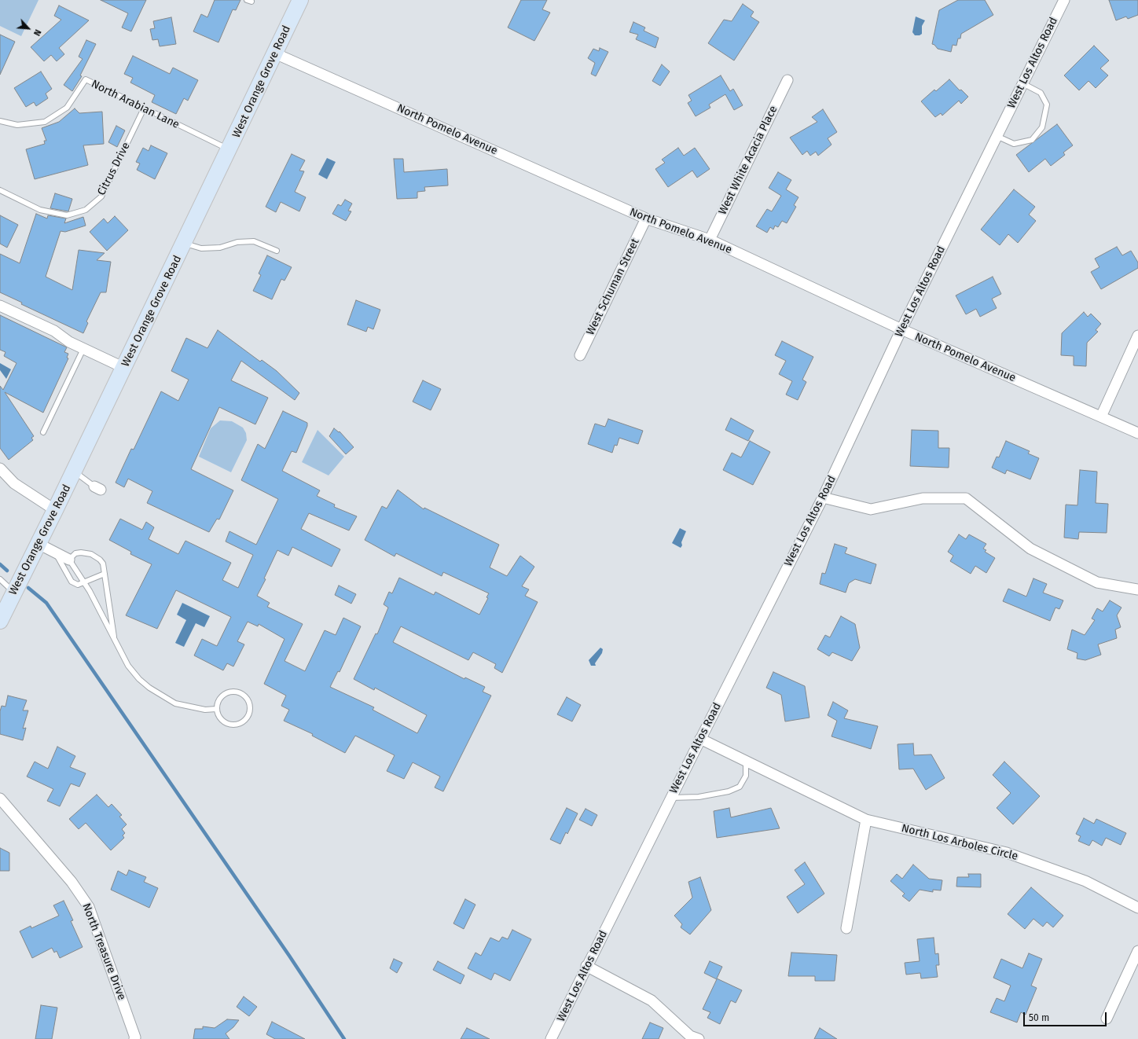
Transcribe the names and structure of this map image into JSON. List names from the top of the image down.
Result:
{
  "streets": {
    "main road": ["West Orange Grove Road"],
    "street": [
      "West Los Altos Road",
      "North Pomelo Avenue",
      "West White Acacia Place",
      "West Schuman Street",
      "North Los Arboles Circle",
      "North Treasure Drive"
    ],
    "lane": ["North Arabian Lane", "Citrus Drive"]
  },
  "crossings": [
    ["West Los Altos Road", "North Pomelo Avenue"],
    ["West Los Altos Road", "North Los Arboles Circle"],
    ["West Orange Grove Road", "North Arabian Lane"],
    ["West Orange Grove Road", "North Pomelo Avenue"],
    ["North Arabian Lane", "Citrus Drive"],
    ["North Pomelo Avenue", "West White Acacia Place"],
    ["North Pomelo Avenue", "West Schuman Street"]
  ],
  "scale_bar": "50 m",
  "north": "bottom right"
}
